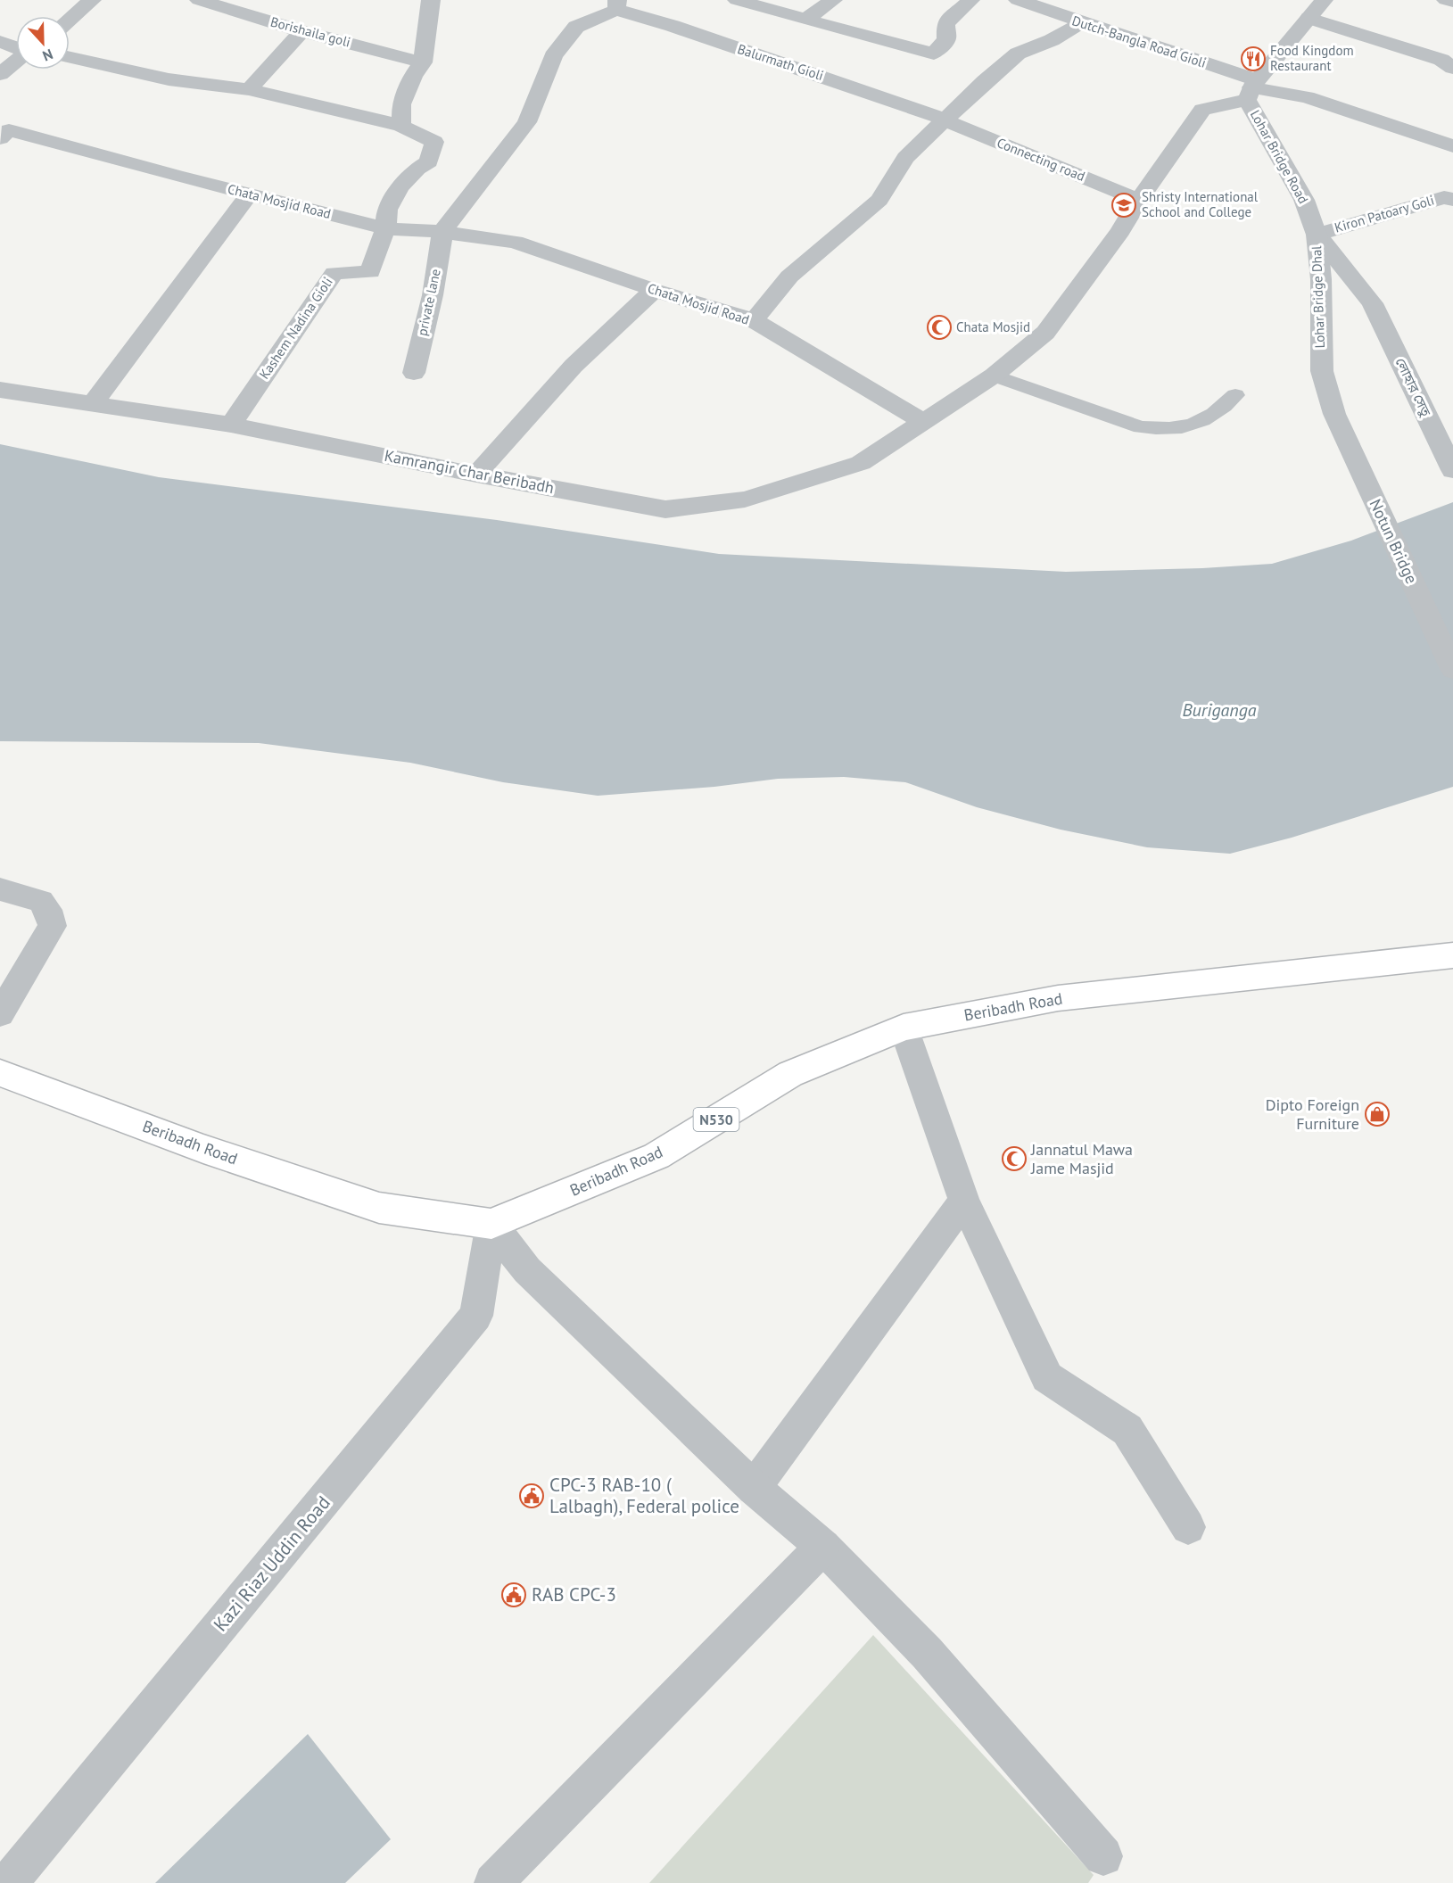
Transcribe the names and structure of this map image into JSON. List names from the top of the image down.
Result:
{
  "streets": {
    "highway": ["Beribadh Road", "N530"],
    "street": [
      "Borishaila goli",
      "Dutch-Bangla Road Gioli",
      "Balurmath Gioli",
      "Lohar Bridge Road",
      "Connecting road",
      "Chata Mosjid Road",
      "Kiron Patoary Goli",
      "Lohar Bridge Dhal",
      "private lane",
      "Kashem Nadina Gioli",
      "লোহার সেতু",
      "Kamrangir Char Beribadh",
      "Notun Bridge",
      "Kazi Riaz Uddin Road"
    ]
  },
  "crossings": [
    ["Dutch-Bangla Road Gioli", "Lohar Bridge Road"],
    ["Balurmath Gioli", "Connecting road"],
    ["Lohar Bridge Road", "Kiron Patoary Goli"],
    ["Lohar Bridge Road", "Lohar Bridge Dhal"],
    ["Chata Mosjid Road", "private lane"],
    ["Chata Mosjid Road", "Kashem Nadina Gioli"],
    ["Chata Mosjid Road", "Kamrangir Char Beribadh"],
    ["Kiron Patoary Goli", "Lohar Bridge Dhal"],
    ["Lohar Bridge Dhal", "লোহার সেতু"],
    ["Lohar Bridge Dhal", "Notun Bridge"],
    ["Kashem Nadina Gioli", "Kamrangir Char Beribadh"],
    ["Beribadh Road", "Kazi Riaz Uddin Road"]
  ],
  "water": ["Buriganga"],
  "places": {
    "restaurant": ["Food Kingdom Restaurant"],
    "school or university": ["Shristy International School and College"],
    "mosque": ["Chata Mosjid", "Jannatul Mawa Jame Masjid"],
    "shop": ["Dipto Foreign Furniture"],
    "public building": ["CPC-3 RAB-10 ( Lalbagh), Federal police", "RAB CPC-3"]
  },
  "north": "bottom"
}
